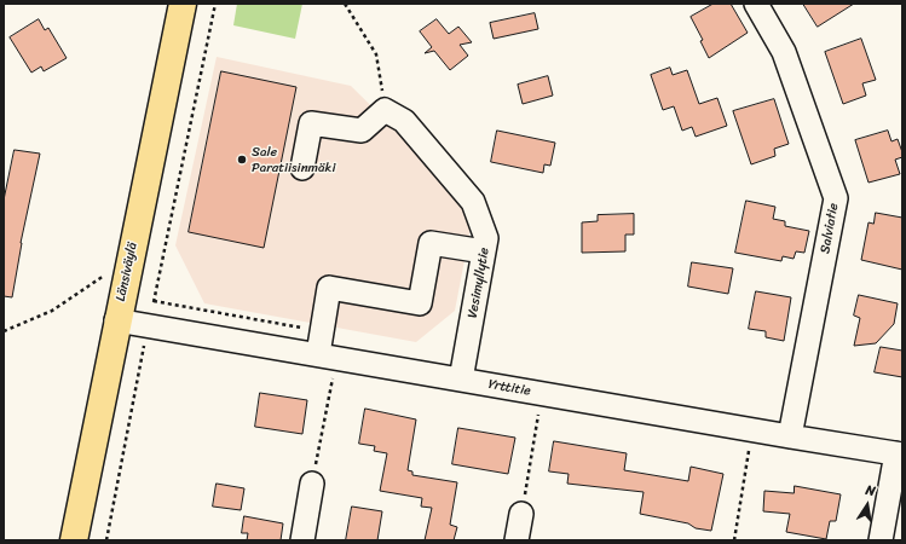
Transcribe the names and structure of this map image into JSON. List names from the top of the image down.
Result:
{
  "streets": {
    "main road": ["Länsiväylä"],
    "street": ["Salviatie", "Vesimyllytie", "Yrttitie"]
  },
  "crossings": [
    ["Salviatie", "Yrttitie"],
    ["Länsiväylä", "Yrttitie"],
    ["Vesimyllytie", "Yrttitie"]
  ],
  "places": ["Sale Paratiisinmäki"],
  "north": "top"
}
